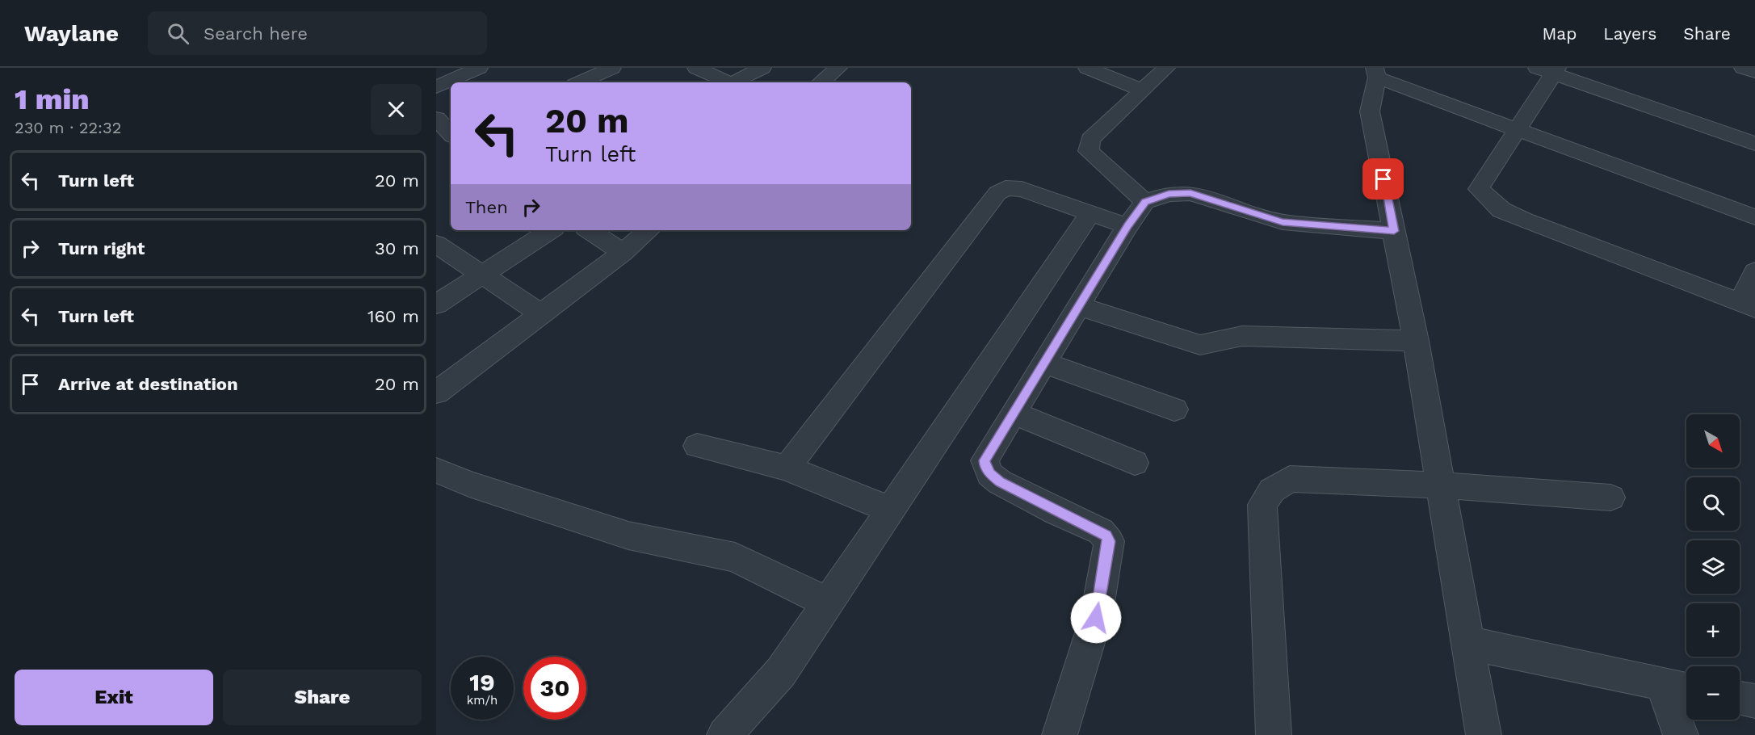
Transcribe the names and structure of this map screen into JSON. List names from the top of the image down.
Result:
{
  "north": "bottom right",
  "page": {
    "header": "Waylane",
    "search": "Search here",
    "nav": ["Map", "Layers", "Share"],
    "heading": ["1 min", "230 m · 22:32"],
    "turn": ["20 m", "Turn left"],
    "list": [
      {
        "name": "Turn left",
        "value": "20 m"
      },
      {
        "name": "Turn right",
        "value": "30 m"
      },
      {
        "name": "Turn left",
        "value": "160 m"
      },
      {
        "name": "Arrive at destination",
        "value": "20 m"
      }
    ],
    "then": "Then",
    "map_buttons": ["+", "−"],
    "speed": "19 km/h",
    "limit": "30",
    "buttons": ["Exit", "Share"]
  }
}
